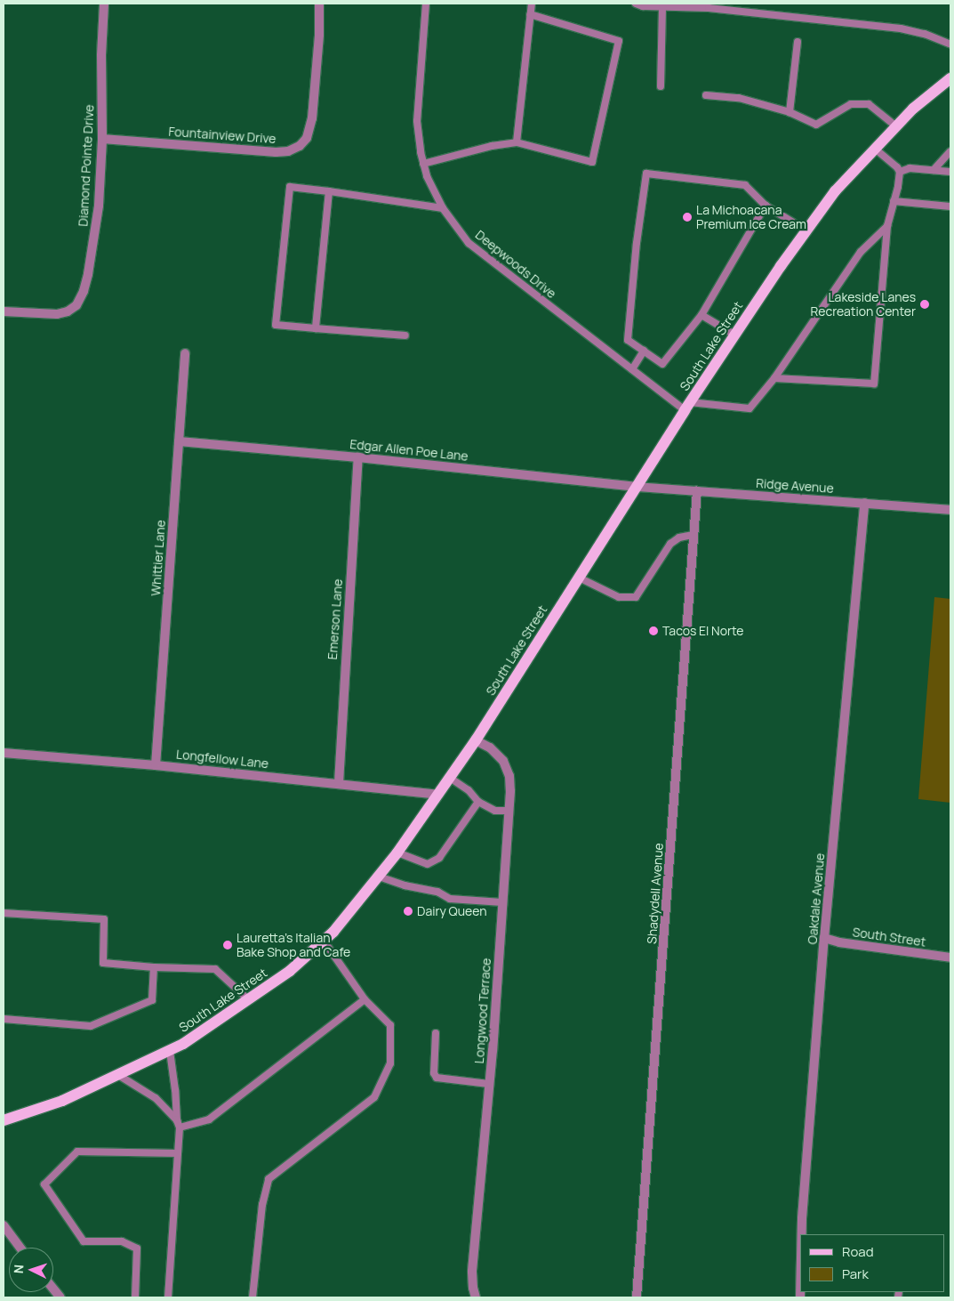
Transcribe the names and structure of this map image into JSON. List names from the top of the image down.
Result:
{
  "streets": {
    "main road": ["South Lake Street"],
    "street": [
      "Fountainview Drive",
      "Diamond Pointe Drive",
      "Edgar Allen Poe Lane",
      "Ridge Avenue",
      "Whittier Lane",
      "Emerson Lane",
      "Longfellow Lane",
      "Shadydell Avenue",
      "Oakdale Avenue",
      "South Street",
      "Longwood Terrace"
    ],
    "lane": ["Deepwoods Drive"]
  },
  "crossings": [
    ["Fountainview Drive", "Diamond Pointe Drive"],
    ["Deepwoods Drive", "South Lake Street"],
    ["South Lake Street", "Edgar Allen Poe Lane"],
    ["South Lake Street", "Ridge Avenue"],
    ["South Lake Street", "Longfellow Lane"],
    ["South Lake Street", "Longwood Terrace"],
    ["Edgar Allen Poe Lane", "Ridge Avenue"],
    ["Edgar Allen Poe Lane", "Whittier Lane"],
    ["Edgar Allen Poe Lane", "Emerson Lane"],
    ["Ridge Avenue", "Shadydell Avenue"],
    ["Ridge Avenue", "Oakdale Avenue"],
    ["Whittier Lane", "Longfellow Lane"],
    ["Emerson Lane", "Longfellow Lane"],
    ["Oakdale Avenue", "South Street"]
  ],
  "places": [
    "La Michoacana Premium Ice Cream",
    "Lakeside Lanes Recreation Center",
    "Tacos El Norte",
    "Dairy Queen",
    "Lauretta's Italian Bake Shop and Cafe"
  ],
  "legend": ["Road", "Park"],
  "north": "left"
}
